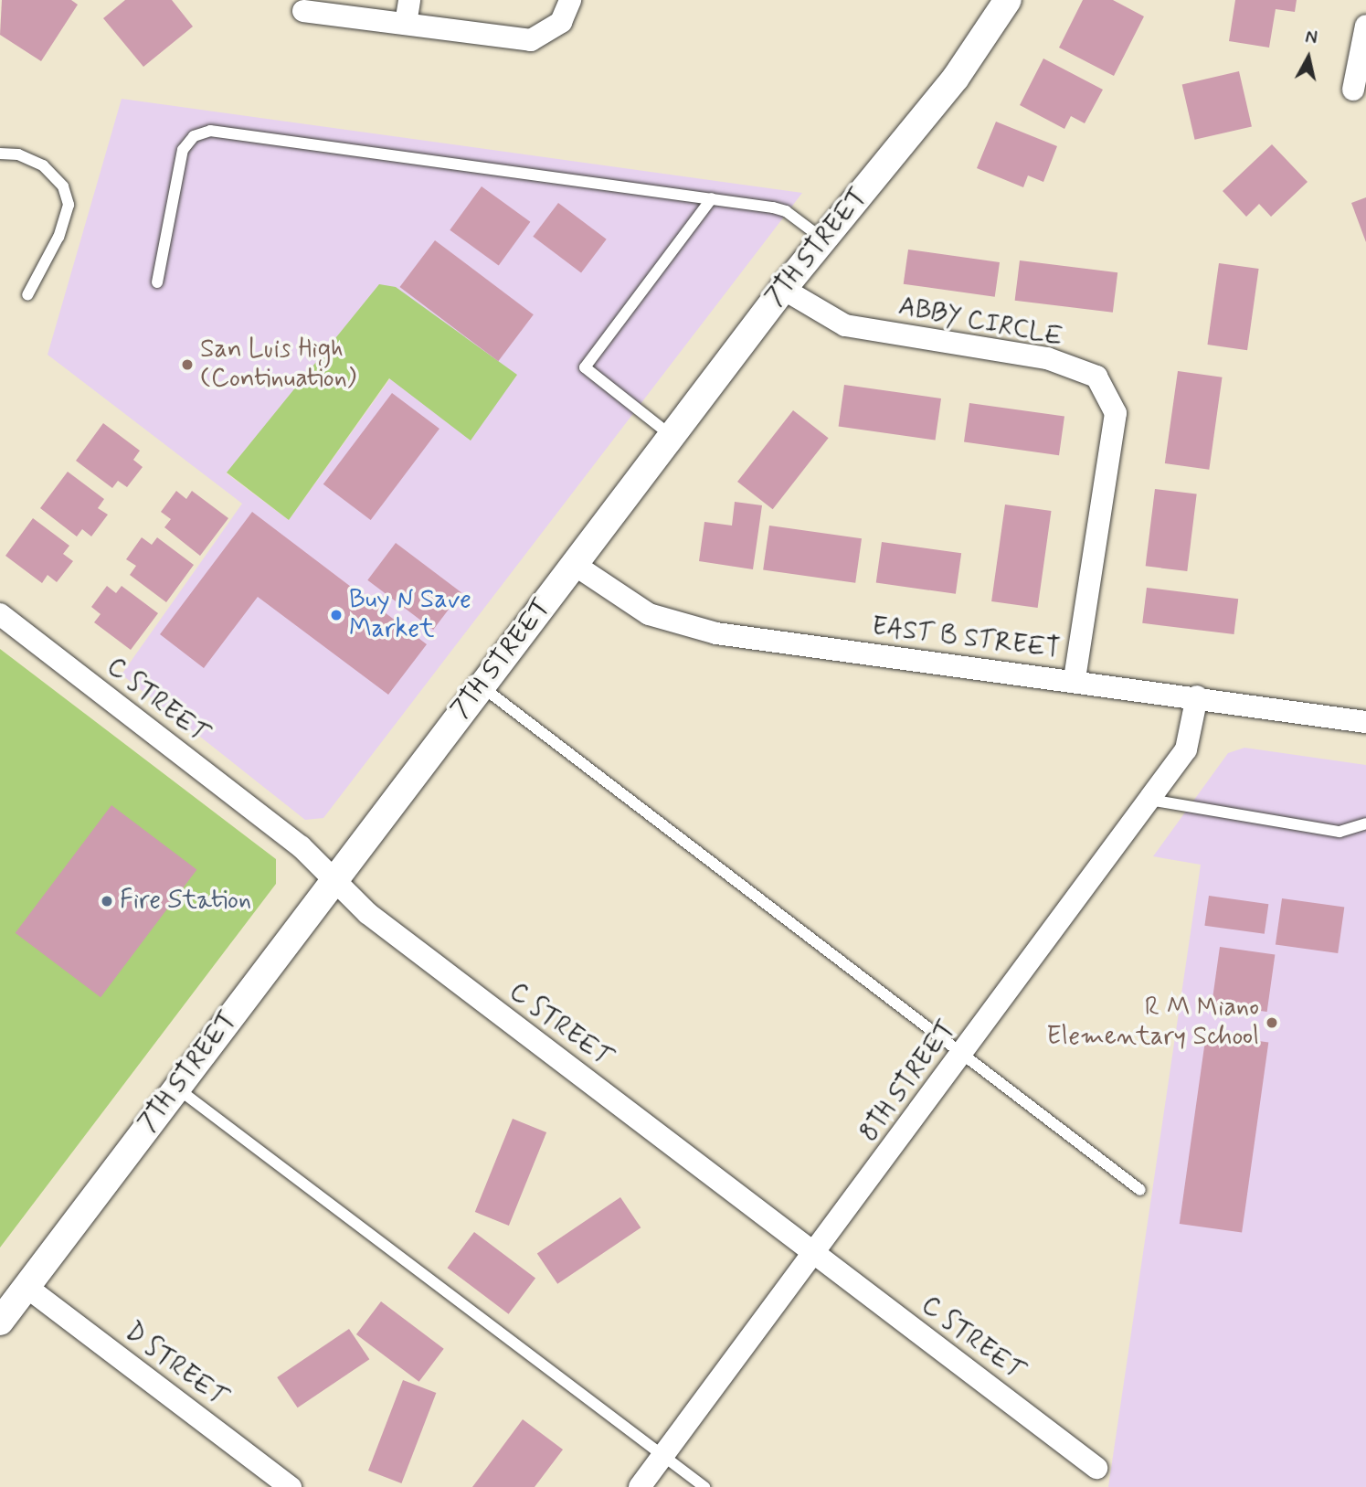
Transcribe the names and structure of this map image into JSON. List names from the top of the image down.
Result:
{
  "streets": {
    "street": [
      "7TH STREET",
      "ABBY CIRCLE",
      "EAST B STREET",
      "C STREET",
      "8TH STREET",
      "D STREET"
    ]
  },
  "crossings": [
    ["7TH STREET", "ABBY CIRCLE"],
    ["7TH STREET", "EAST B STREET"],
    ["7TH STREET", "C STREET"],
    ["7TH STREET", "D STREET"],
    ["ABBY CIRCLE", "EAST B STREET"],
    ["EAST B STREET", "8TH STREET"],
    ["C STREET", "8TH STREET"]
  ],
  "places": [
    "San Luis High (Continuation)",
    "Buy N Save Market",
    "Fire Station",
    "R M Miano Elementary School"
  ],
  "north": "top"
}
